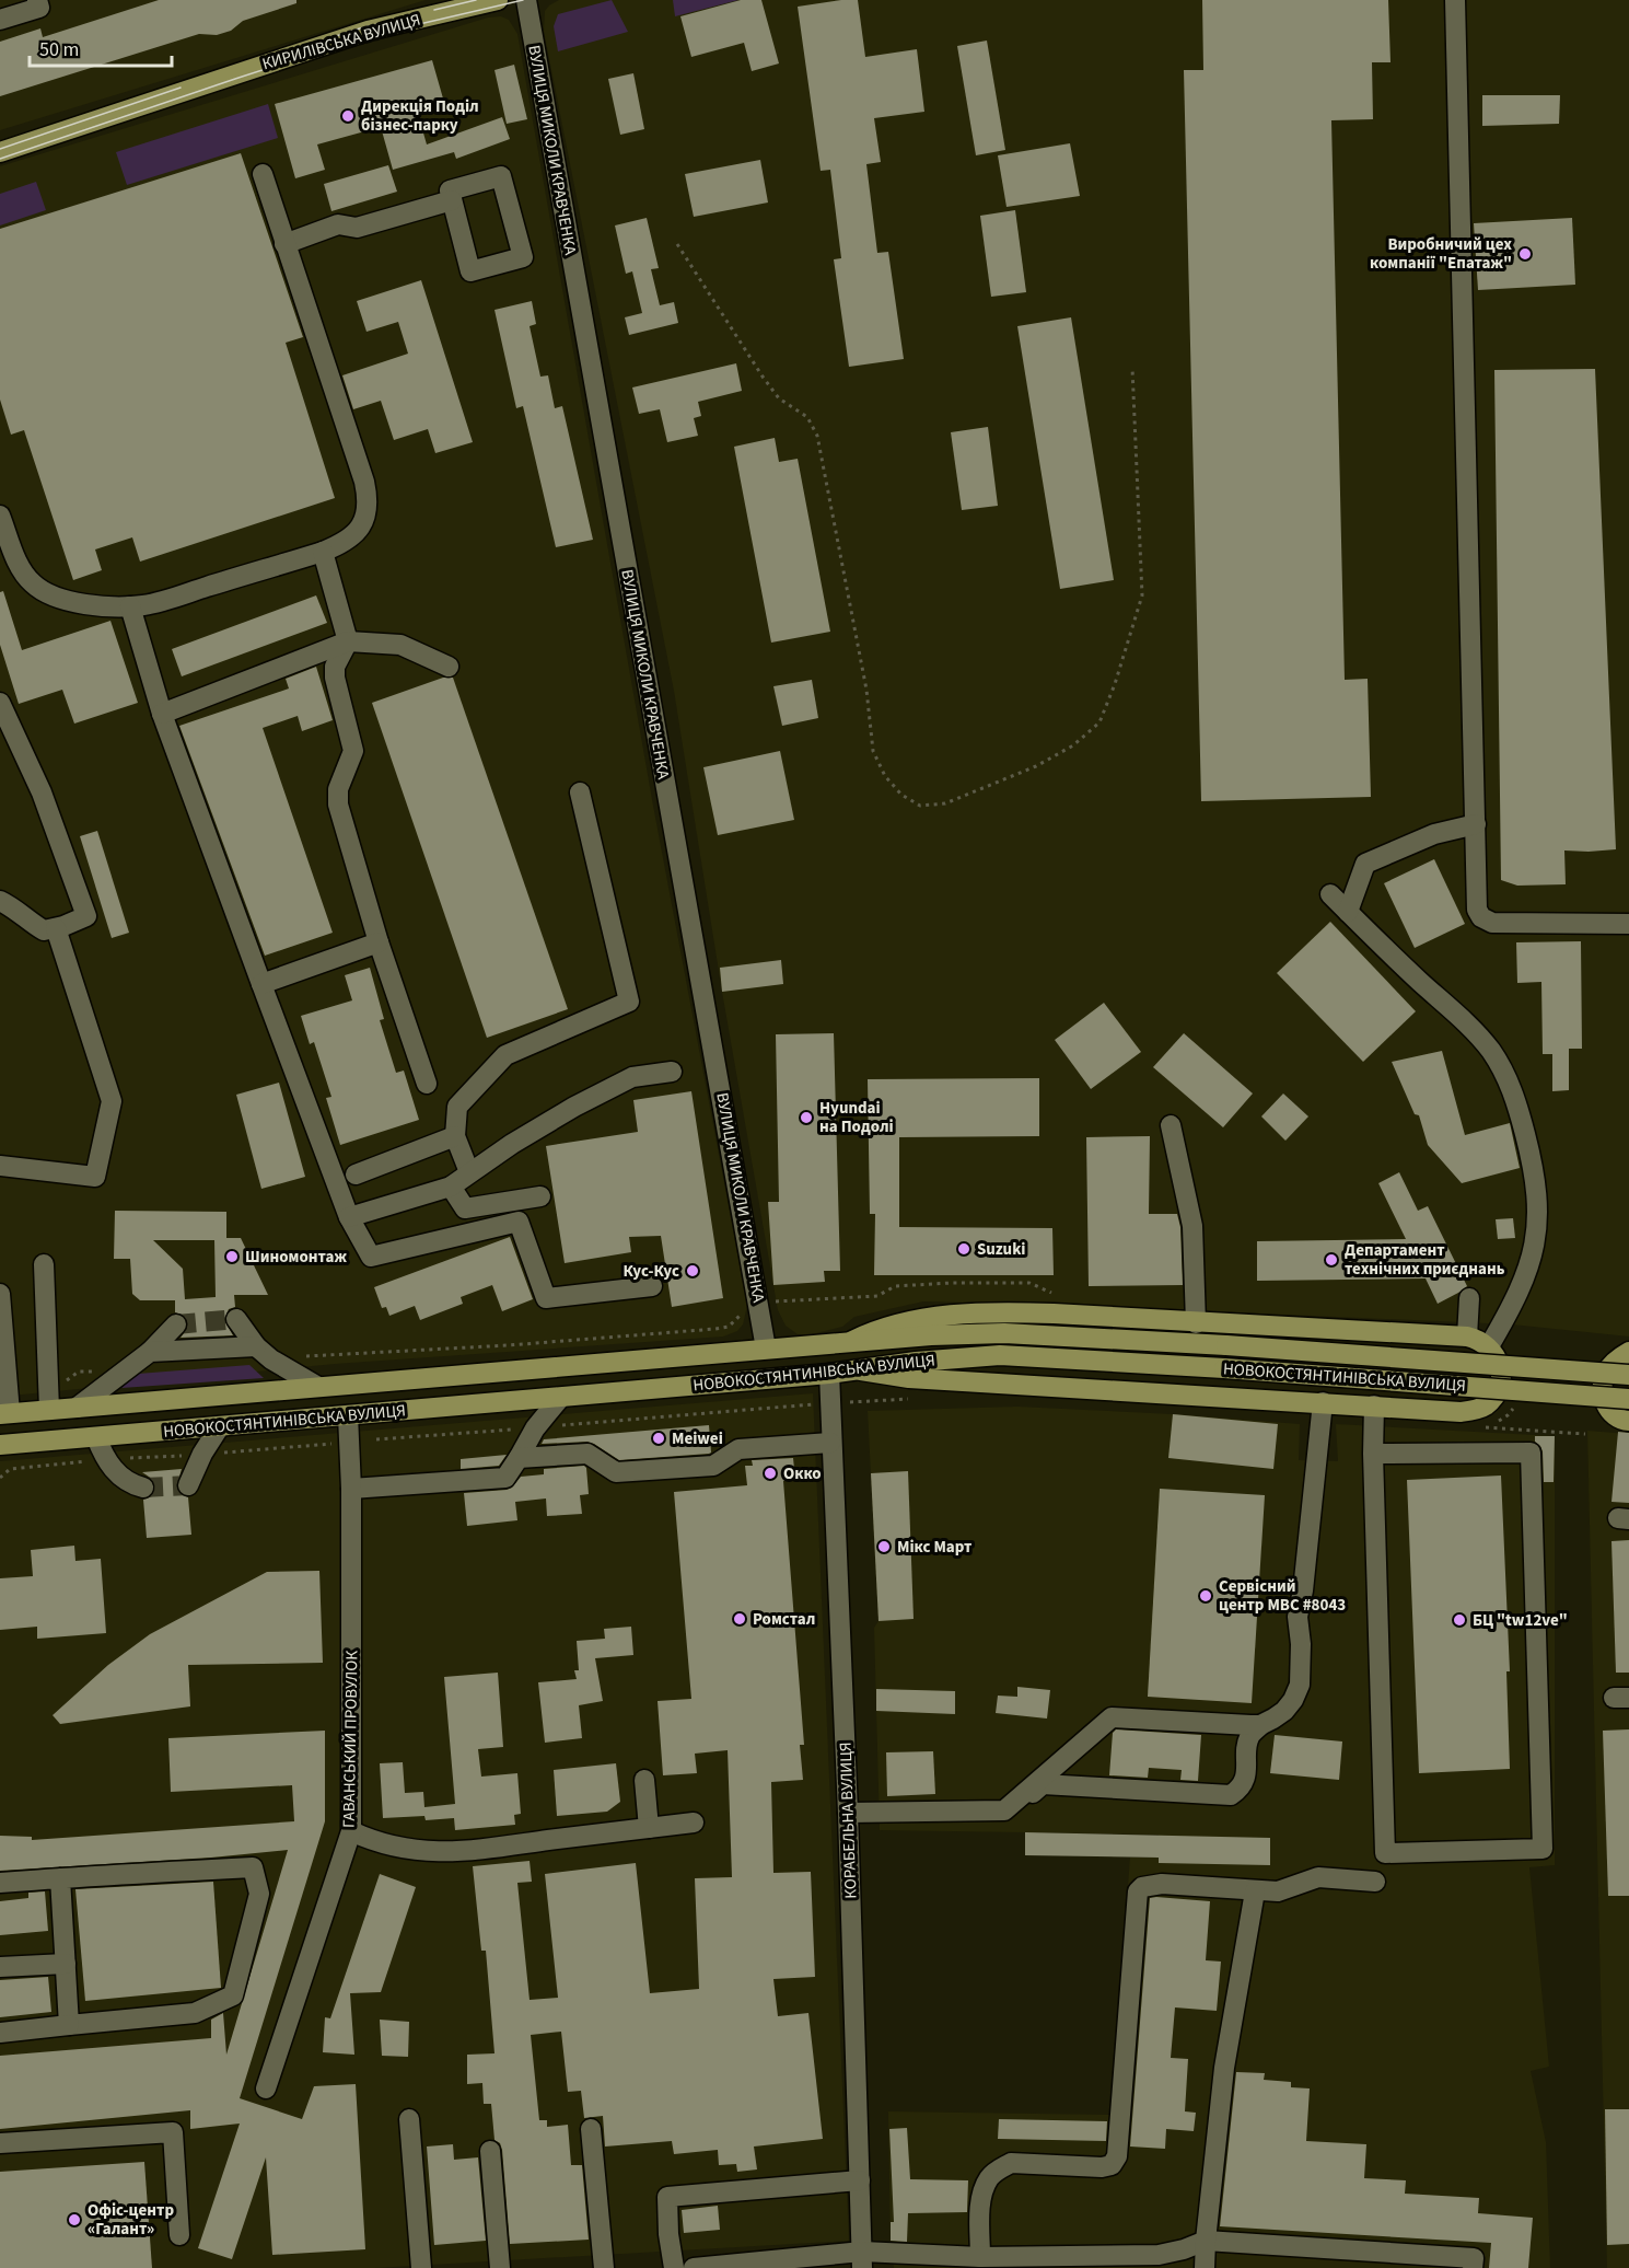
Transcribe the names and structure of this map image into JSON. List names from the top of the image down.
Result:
{
  "streets": {
    "main road": ["КИРИЛІВСЬКА ВУЛИЦЯ", "НОВОКОСТЯНТИНІВСЬКА ВУЛИЦЯ"],
    "street": ["ВУЛИЦЯ МИКОЛИ КРАВЧЕНКА", "ГАВАНСЬКИЙ ПРОВУЛОК", "КОРАБЕЛЬНА ВУЛИЦЯ"]
  },
  "crossings": [
    ["ВУЛИЦЯ МИКОЛИ КРАВЧЕНКА", "НОВОКОСТЯНТИНІВСЬКА ВУЛИЦЯ"],
    ["НОВОКОСТЯНТИНІВСЬКА ВУЛИЦЯ", "ГАВАНСЬКИЙ ПРОВУЛОК"],
    ["НОВОКОСТЯНТИНІВСЬКА ВУЛИЦЯ", "КОРАБЕЛЬНА ВУЛИЦЯ"]
  ],
  "places": [
    "Дирекція Поділ бізнес-парку",
    "Виробничий цех компанії \"Епатаж\"",
    "Hyundai на Подолі",
    "Suzuki",
    "Шиномонтаж",
    "Департамент технічних приєднань",
    "Кус-Кус",
    "Meiwei",
    "Окко",
    "Мікс Март",
    "Сервісний центр МВС #8043",
    "Ромстал",
    "БЦ \"tw12ve\"",
    "Офіс-центр «Галант»"
  ],
  "scale_bar": "50 m"
}
